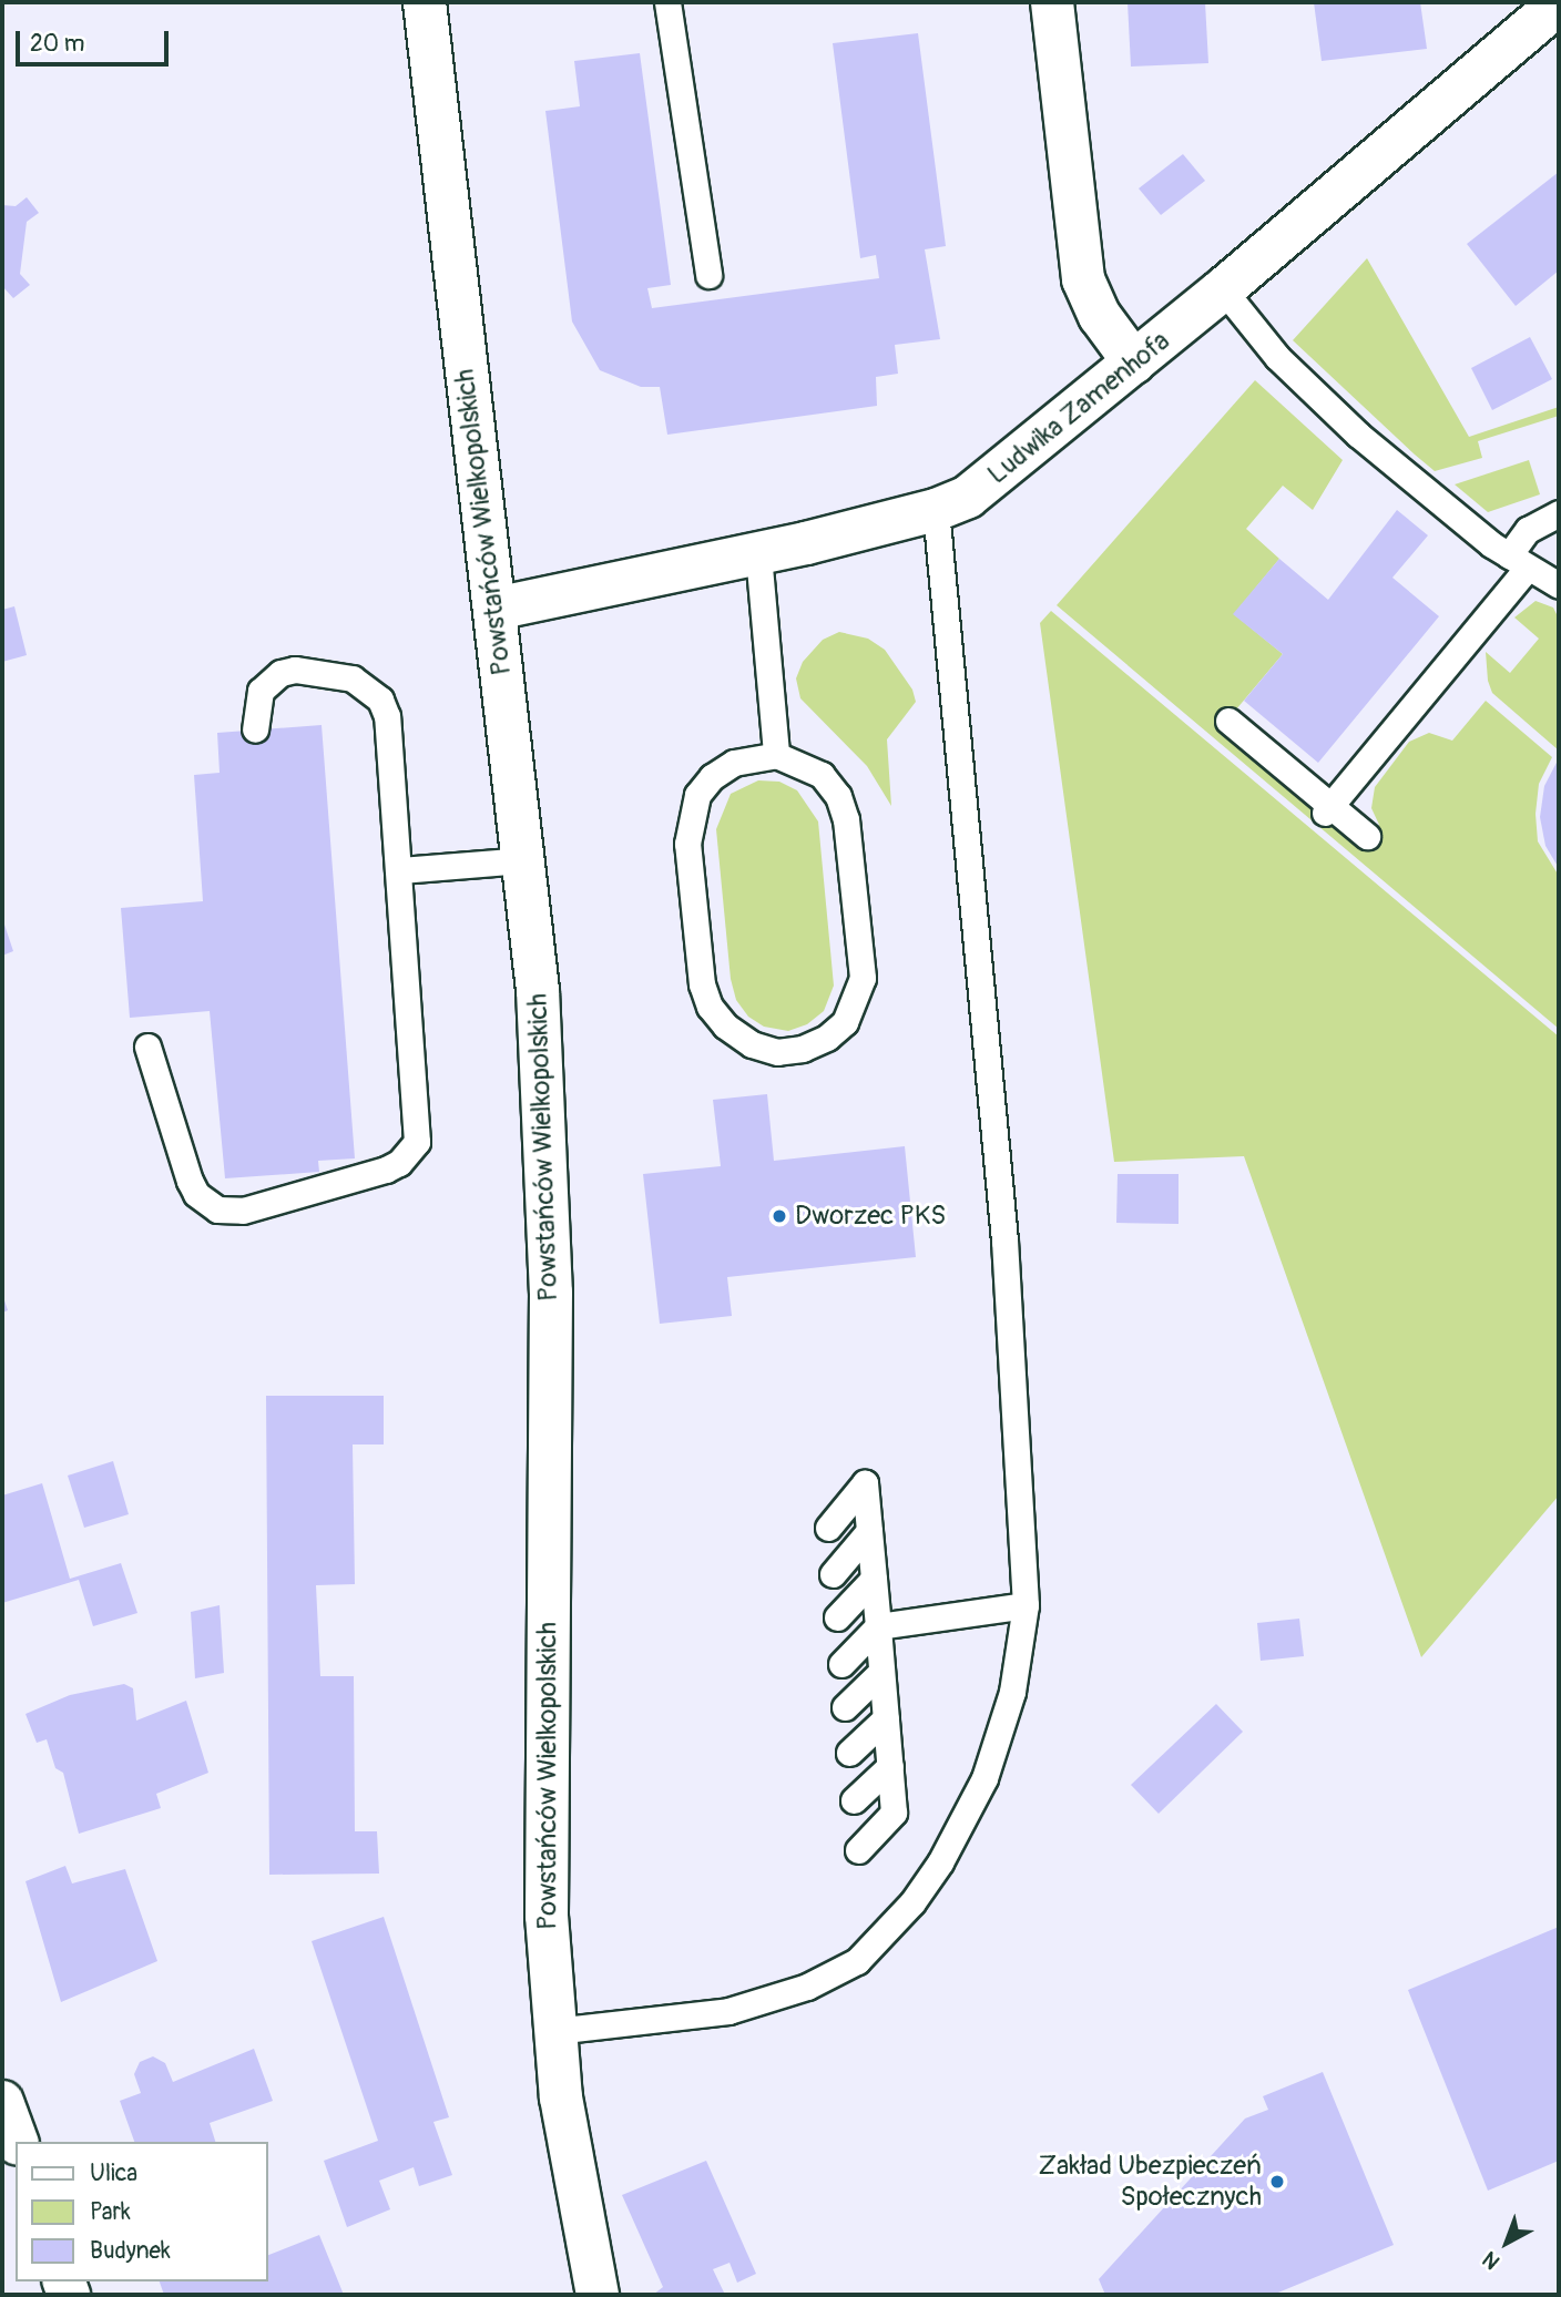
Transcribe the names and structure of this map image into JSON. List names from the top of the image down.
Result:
{
  "streets": {
    "street": ["Ludwika Zamenhofa", "Powstańców Wielkopolskich"]
  },
  "crossings": [
    ["Ludwika Zamenhofa", "Powstańców Wielkopolskich"]
  ],
  "places": ["Dworzec PKS", "Zakład Ubezpieczeń Społecznych"],
  "legend": ["Ulica", "Park", "Budynek"],
  "scale_bar": "20 m",
  "north": "bottom left"
}
